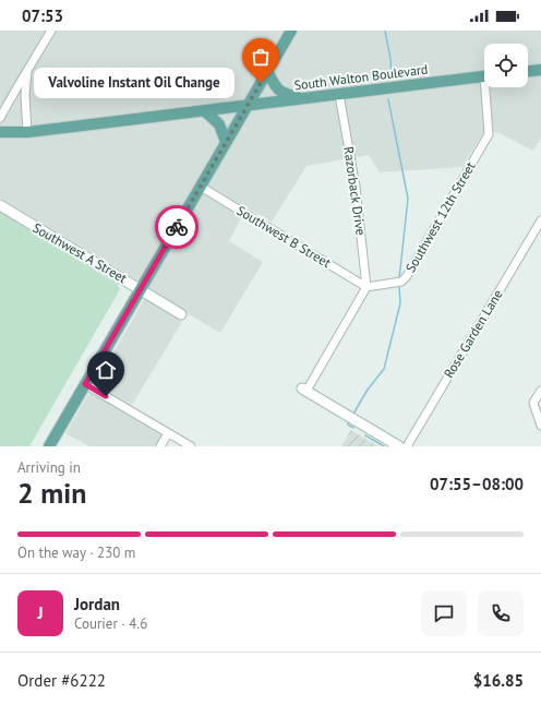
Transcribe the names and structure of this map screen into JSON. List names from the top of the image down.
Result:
{
  "streets": {
    "main road": ["South Walton Boulevard"],
    "street": [
      "Razorback Drive",
      "Southwest 12th Street",
      "Southwest B Street",
      "Southwest A Street",
      "Rose Garden Lane"
    ]
  },
  "crossings": [
    ["South Walton Boulevard", "Razorback Drive"],
    ["Razorback Drive", "Southwest 12th Street"],
    ["Razorback Drive", "Southwest B Street"],
    ["Southwest 12th Street", "Southwest B Street"]
  ],
  "places": ["Valvoline Instant Oil Change"],
  "page": {
    "status": "07:53",
    "bubble": "Valvoline Instant Oil Change",
    "heading": ["2 min", "Arriving in", "07:55–08:00"],
    "panel": [
      "Jordan",
      "Courier · 4.6",
      "Order #6222",
      "$16.85"
    ],
    "bar": "On the way · 230 m",
    "round": "J"
  }
}
